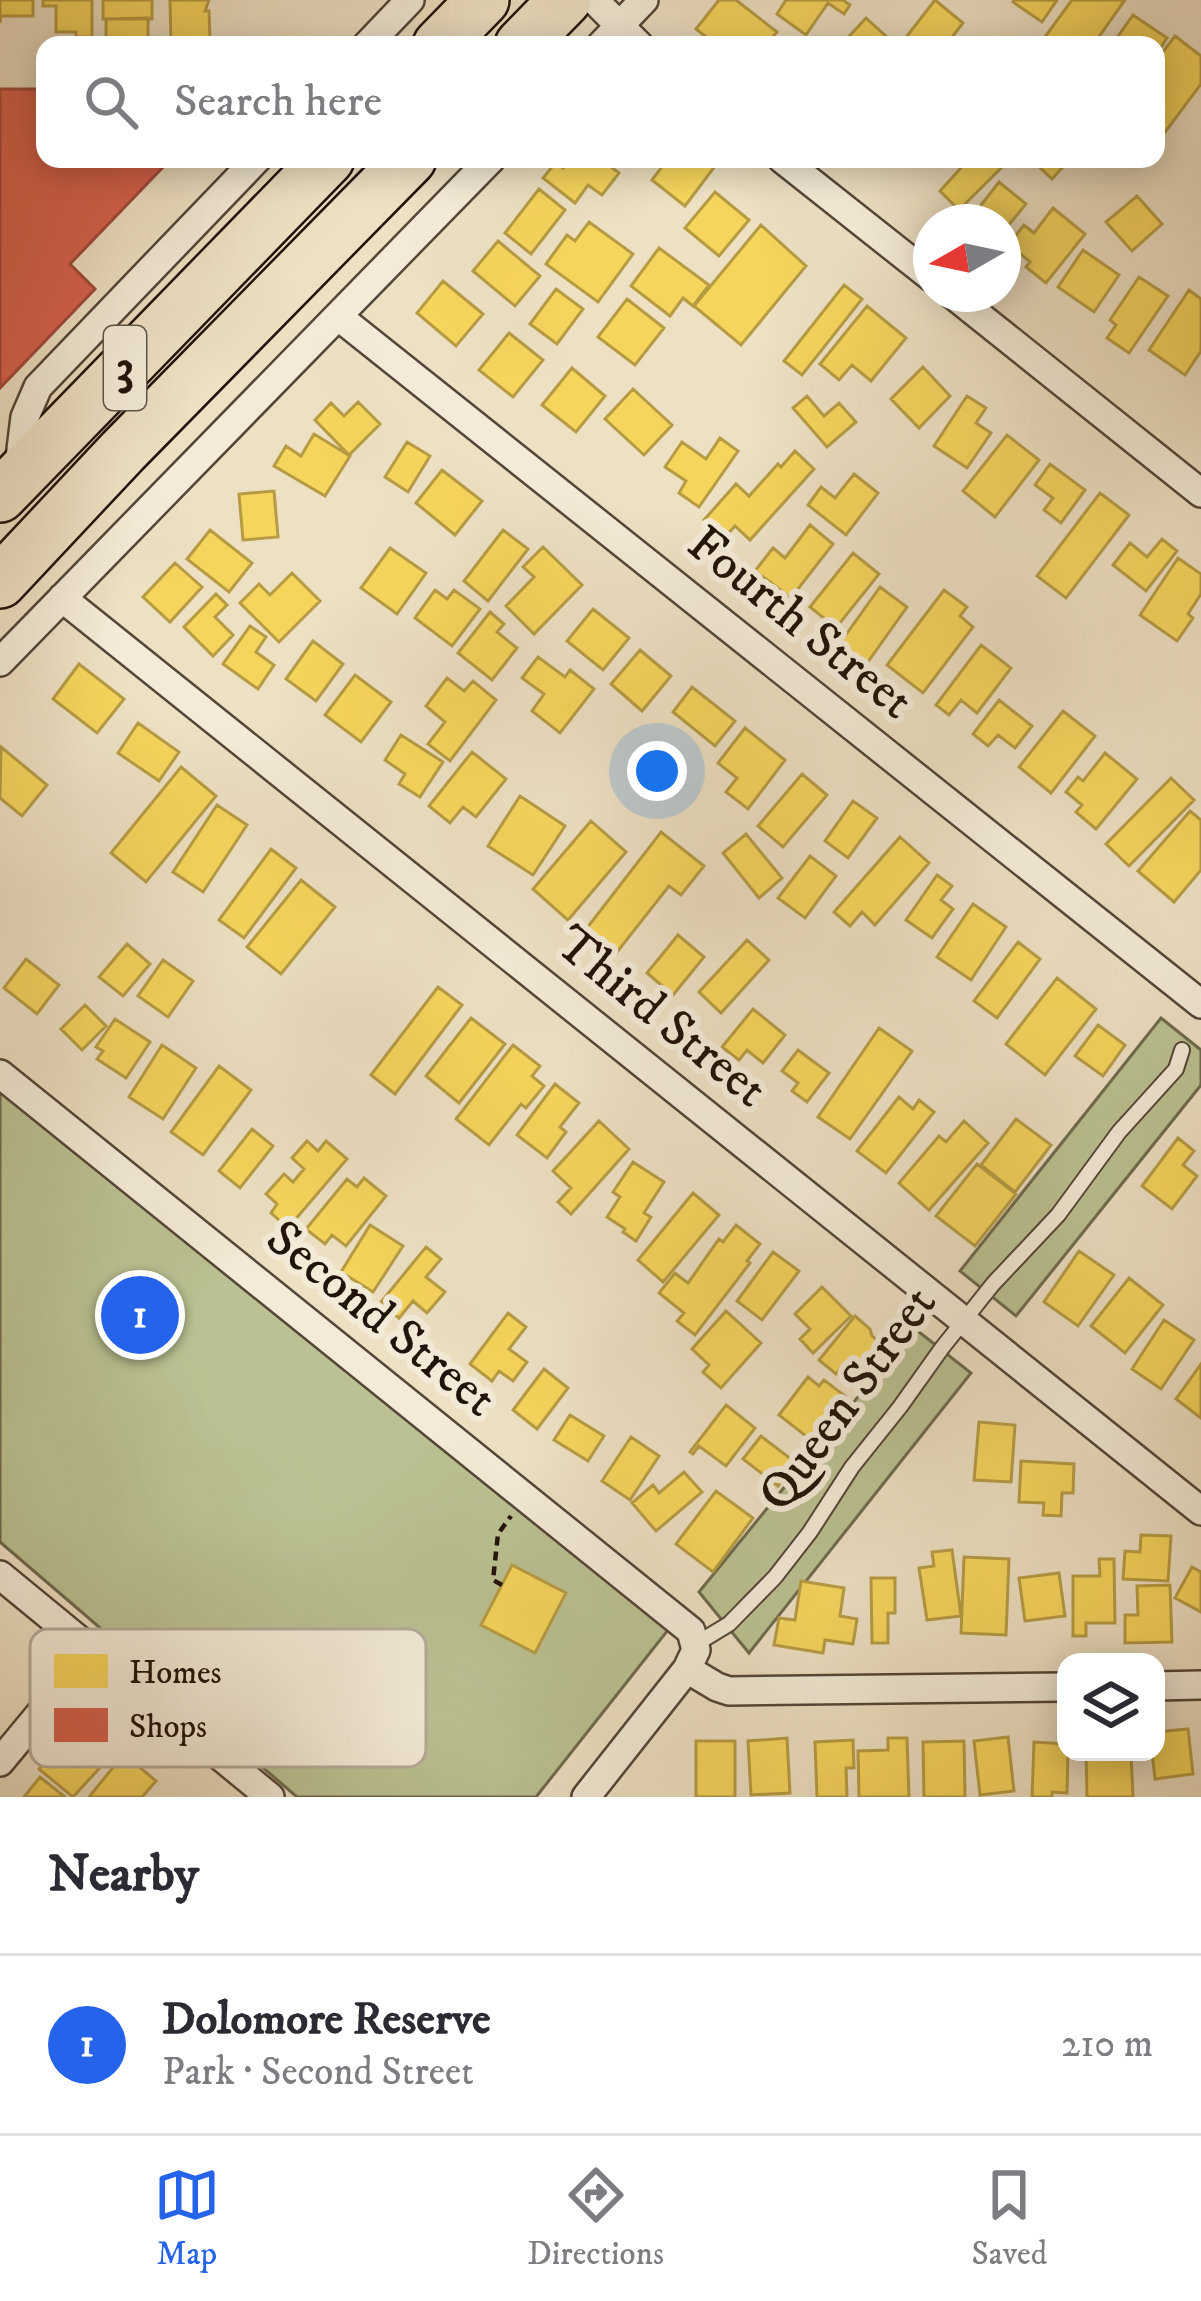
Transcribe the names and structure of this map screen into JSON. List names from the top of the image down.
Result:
{
  "streets": {
    "highway": ["3"],
    "street": [
      "Fourth Street",
      "Third Street",
      "Second Street",
      "Queen Street"
    ]
  },
  "crossings": [
    ["Third Street", "Queen Street"],
    ["Second Street", "Queen Street"]
  ],
  "legend": ["Homes", "Shops"],
  "north": "left",
  "page": {
    "search": "Search here",
    "pins": "1",
    "heading": "Nearby",
    "list": [
      {
        "mark": "1",
        "name": "Dolomore Reserve",
        "note": "Park · Second Street",
        "value": "210 m"
      }
    ],
    "nav": ["Map", "Directions", "Saved"]
  }
}
